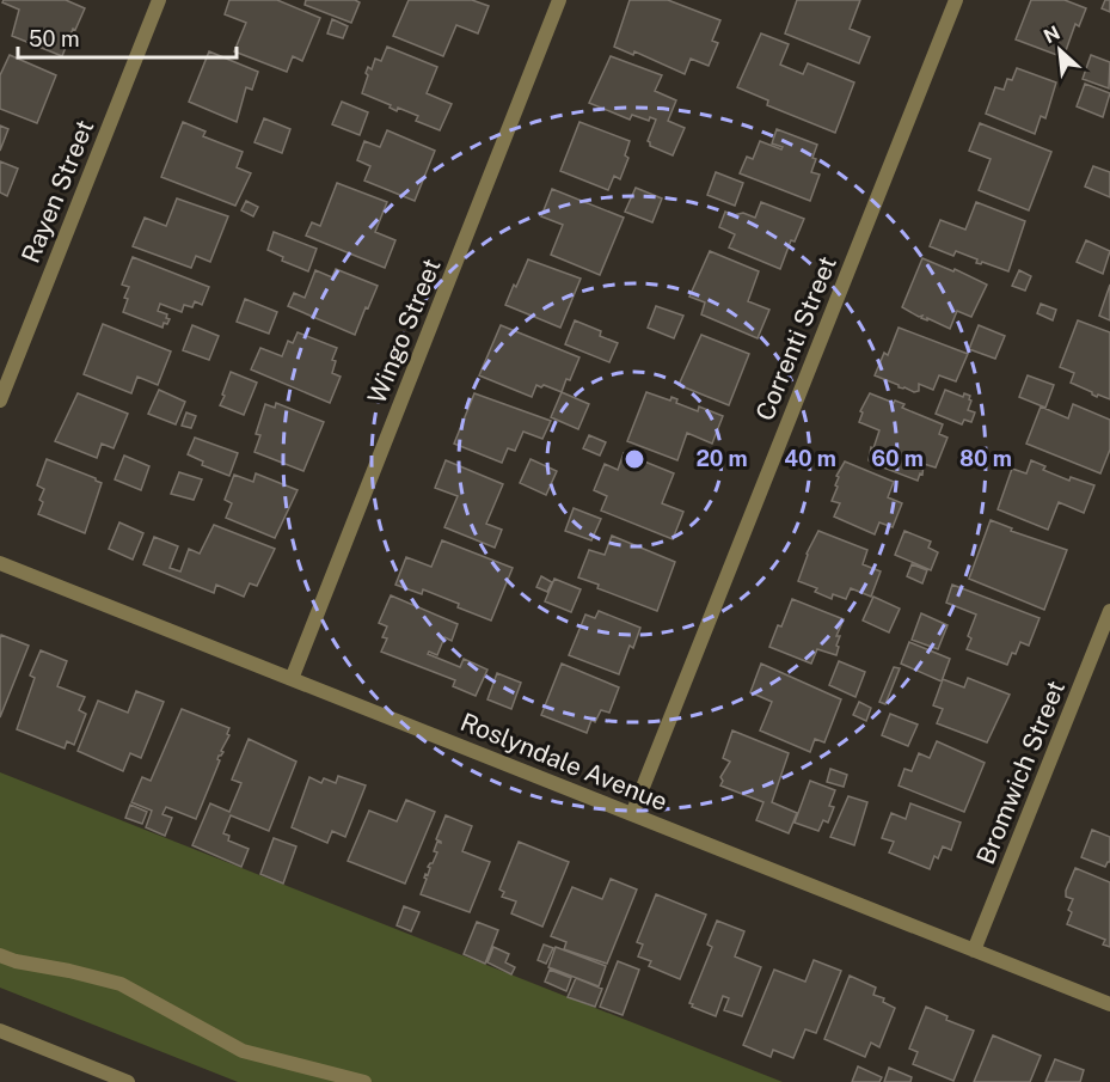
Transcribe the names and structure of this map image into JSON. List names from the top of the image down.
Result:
{
  "streets": {
    "street": [
      "Rayen Street",
      "Wingo Street",
      "Correnti Street",
      "Roslyndale Avenue",
      "Bromwich Street"
    ]
  },
  "crossings": [
    ["Wingo Street", "Roslyndale Avenue"],
    ["Correnti Street", "Roslyndale Avenue"],
    ["Roslyndale Avenue", "Bromwich Street"]
  ],
  "scale_bar": "50 m",
  "north": "top left",
  "rings": [
    "20 m",
    "40 m",
    "60 m",
    "80 m"
  ]
}
